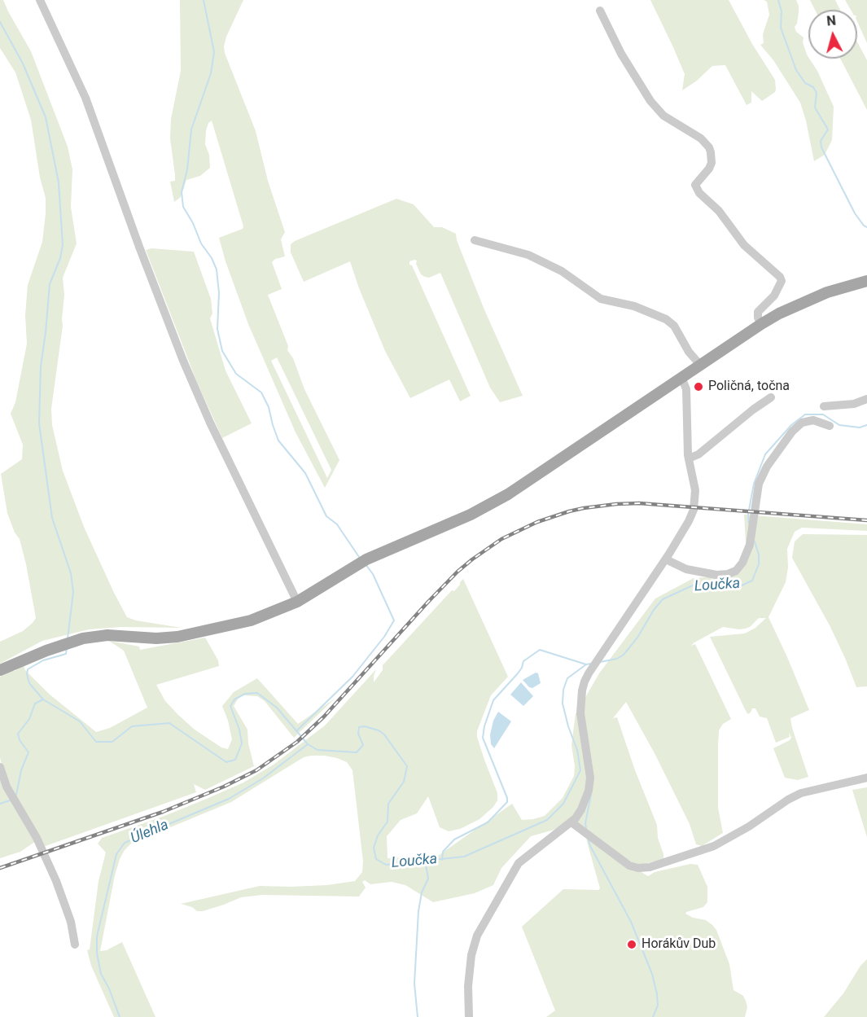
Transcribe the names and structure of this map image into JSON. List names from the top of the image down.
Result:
{
  "water": ["Loučka", "Úlehla"],
  "places": ["Poličná, točna", "Horákův Dub"],
  "north": "top"
}
